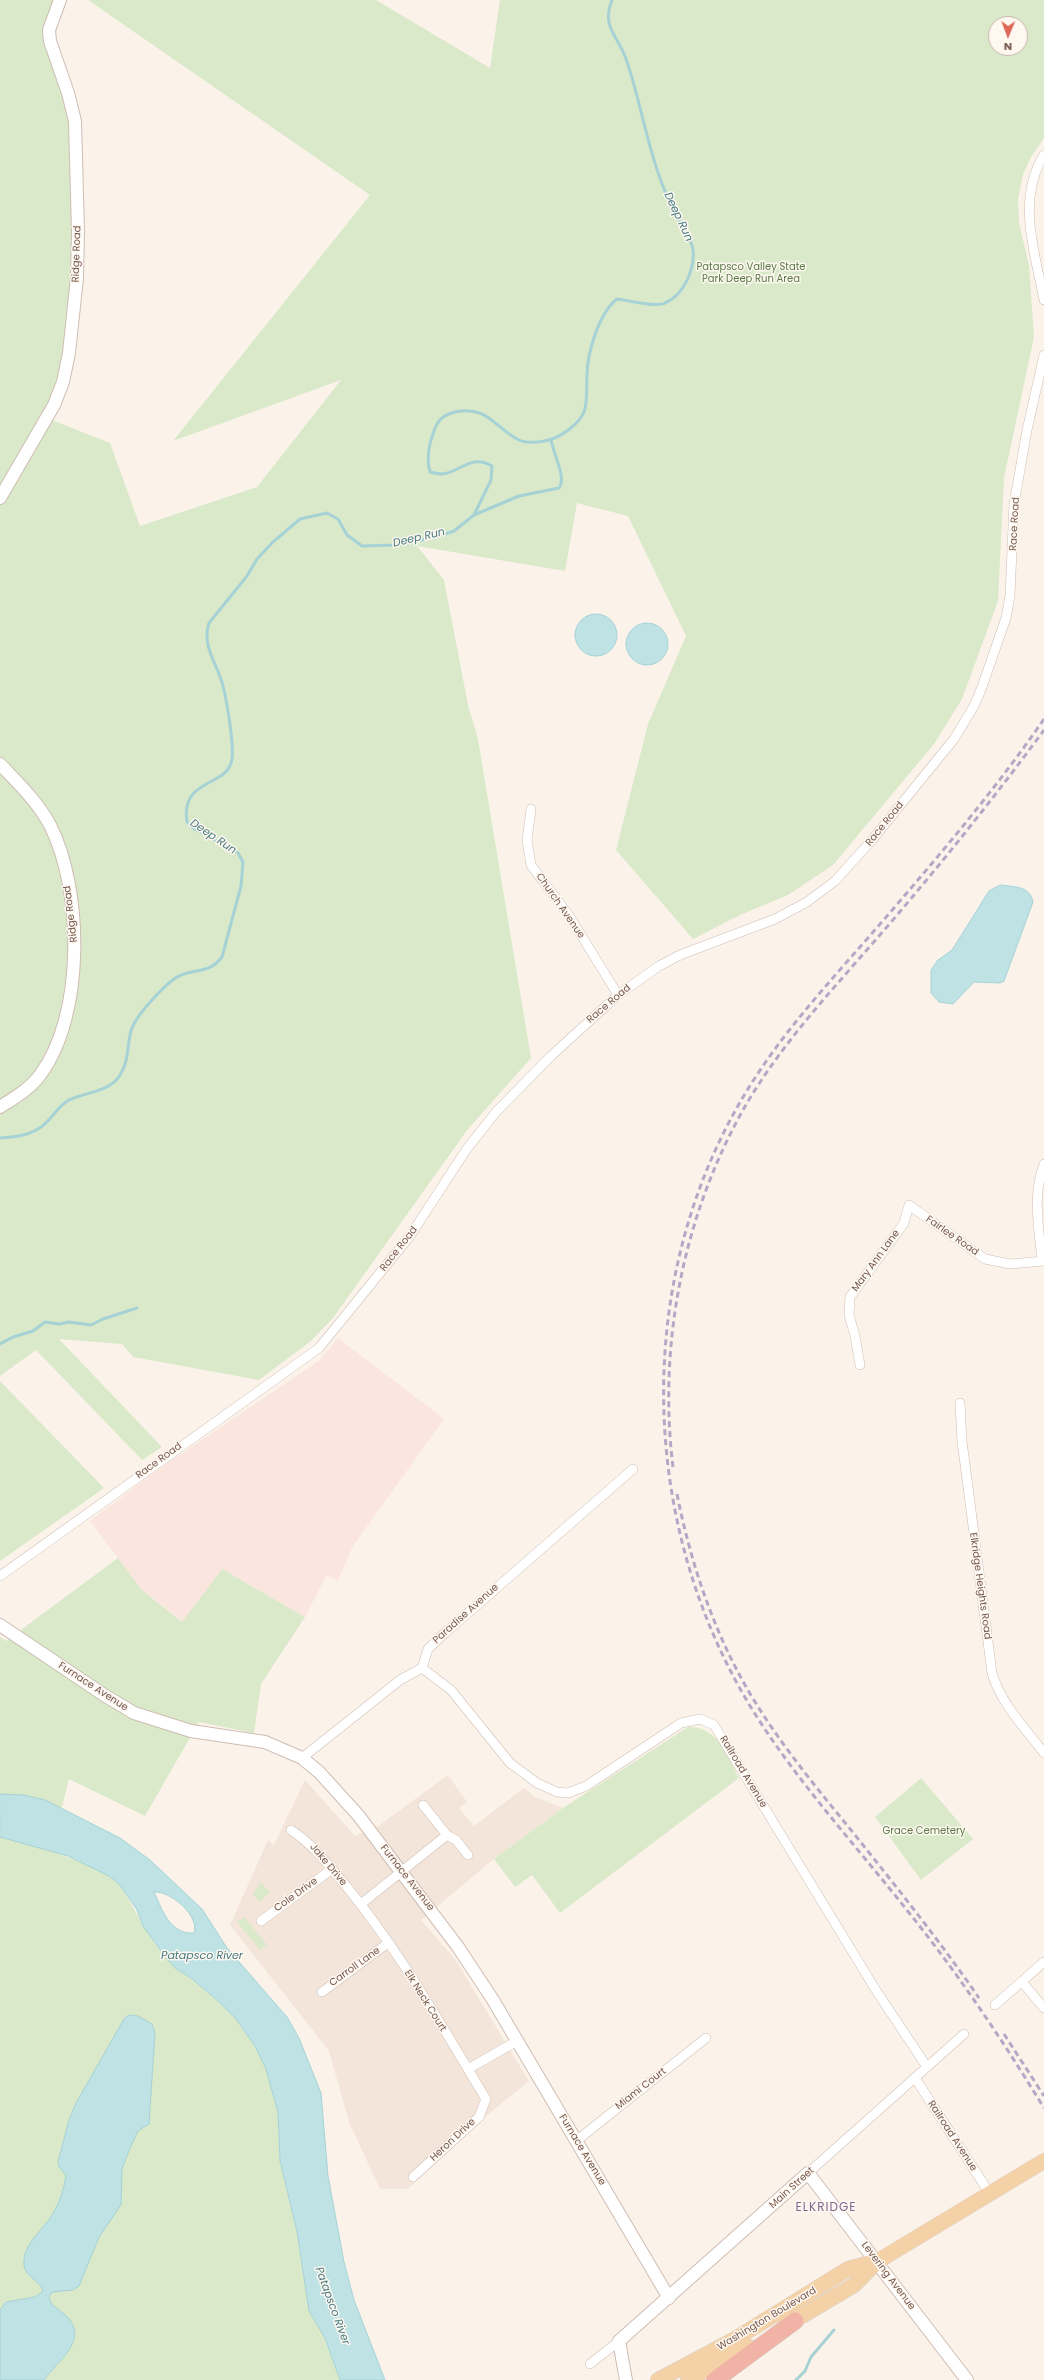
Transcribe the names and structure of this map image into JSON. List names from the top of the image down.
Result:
{
  "streets": {
    "main road": ["Washington Boulevard"],
    "street": [
      "Ridge Road",
      "Race Road",
      "Church Avenue",
      "Fairlee Road",
      "Mary Ann Lane",
      "Elkridge Heights Road",
      "Paradise Avenue",
      "Furnace Avenue",
      "Railroad Avenue",
      "Jake Drive",
      "Cole Drive",
      "Carroll Lane",
      "Elk Neck Court",
      "Miami Court",
      "Heron Drive",
      "Main Street",
      "Levering Avenue"
    ]
  },
  "crossings": [
    ["Race Road", "Church Avenue"],
    ["Fairlee Road", "Mary Ann Lane"],
    ["Paradise Avenue", "Railroad Avenue"],
    ["Furnace Avenue", "Miami Court"],
    ["Furnace Avenue", "Main Street"],
    ["Railroad Avenue", "Main Street"],
    ["Railroad Avenue", "Washington Boulevard"],
    ["Jake Drive", "Cole Drive"],
    ["Jake Drive", "Elk Neck Court"],
    ["Carroll Lane", "Elk Neck Court"],
    ["Elk Neck Court", "Heron Drive"],
    ["Main Street", "Levering Avenue"],
    ["Levering Avenue", "Washington Boulevard"]
  ],
  "districts": ["ELKRIDGE"],
  "water": ["Deep Run", "Patapsco River"],
  "parks": ["Patapsco Valley State Park Deep Run Area", "Grace Cemetery"],
  "north": "bottom"
}
